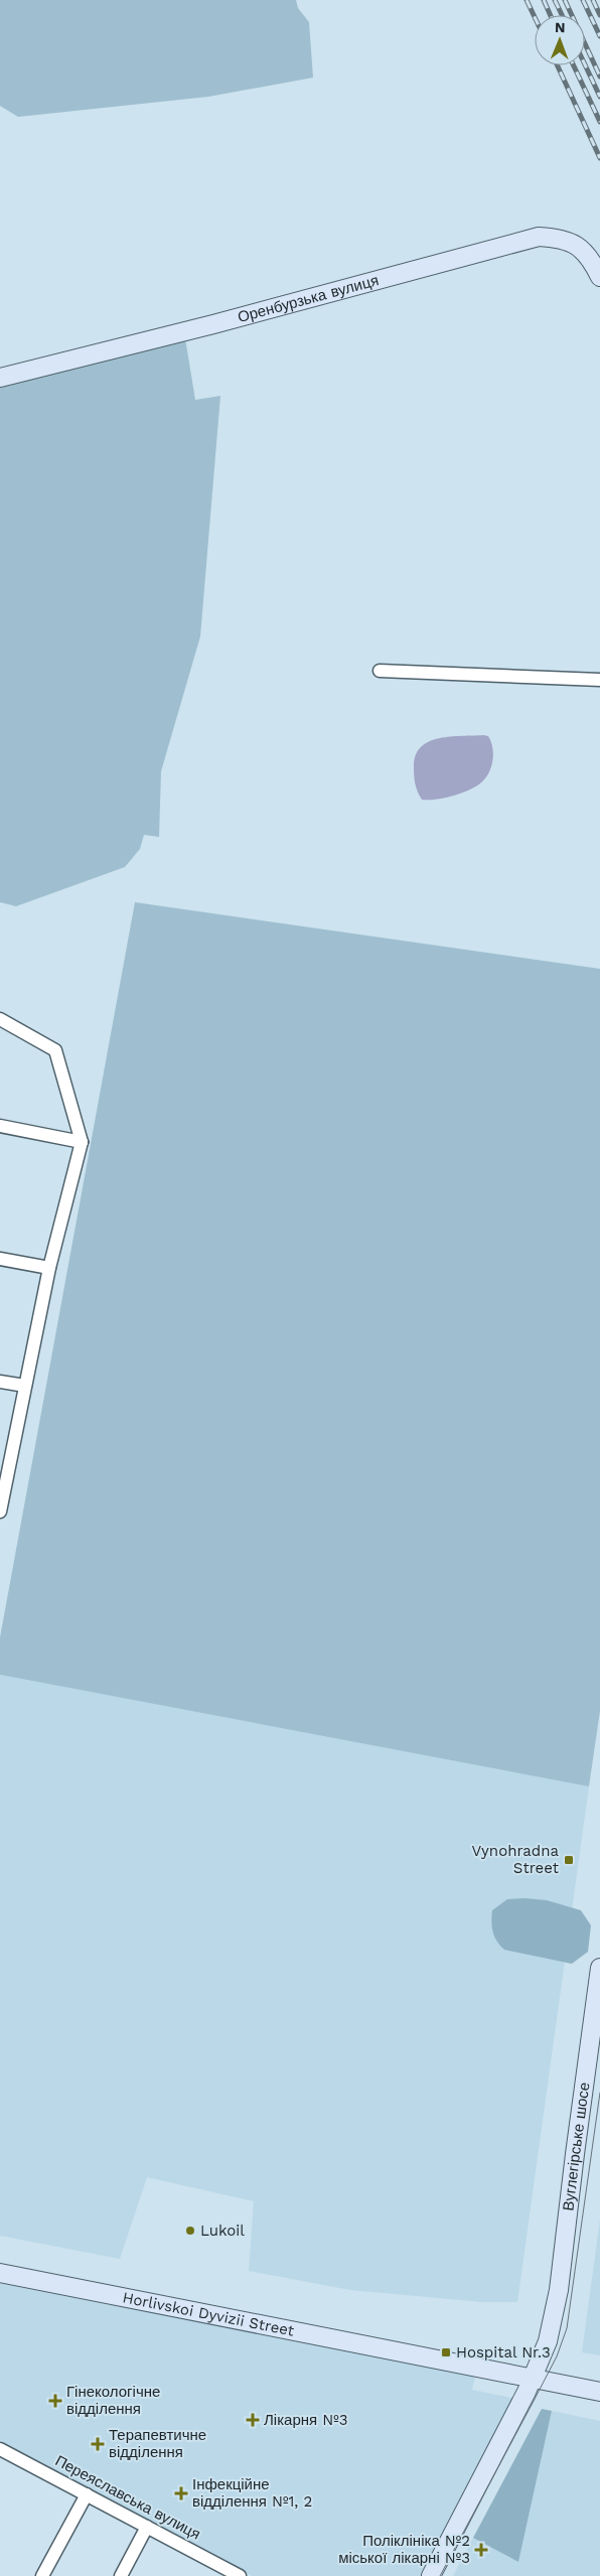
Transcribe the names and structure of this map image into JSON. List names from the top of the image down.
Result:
{
  "streets": {
    "street": ["Оренбурзька вулиця", "Вуглегірське шосе", "Переяславська вулиця"]
  },
  "places": {
    "transit": ["Vynohradna Street", "Hospital Nr.3"],
    "other": ["Lukoil"],
    "health": [
      "Гінекологічне відділення",
      "Лікарня №3",
      "Терапевтичне відділення",
      "Інфекційне відділення №1, 2",
      "Поліклініка №2 міської лікарні №3"
    ]
  },
  "north": "top"
}
